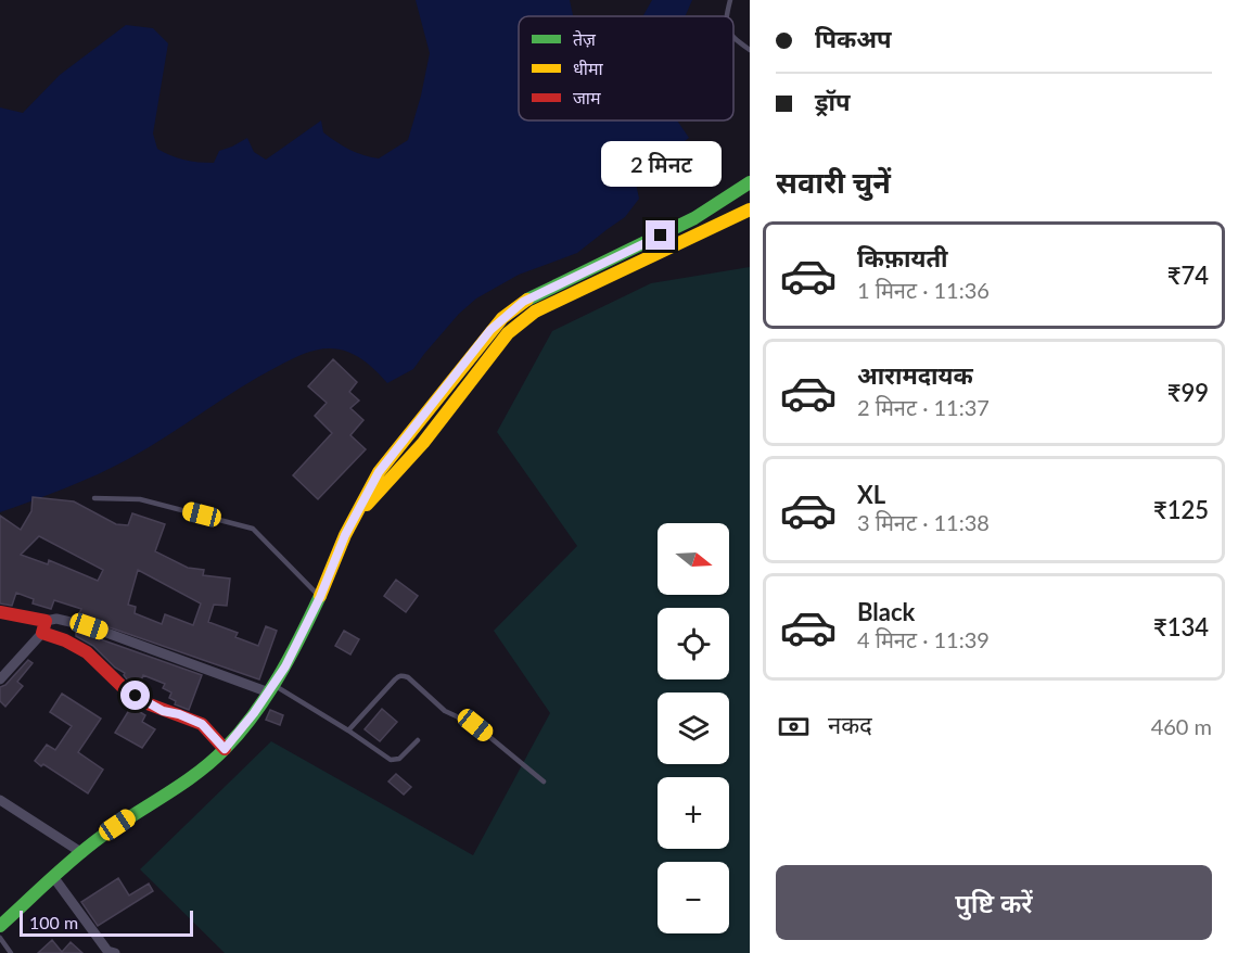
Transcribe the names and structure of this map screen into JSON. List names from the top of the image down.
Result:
{
  "legend": ["तेज़", "धीमा", "जाम"],
  "scale_bar": "100 m",
  "north": "right",
  "page": {
    "banner": ["पिकअप", "ड्रॉप"],
    "bubble": "2 मिनट",
    "heading": "सवारी चुनें",
    "list": [
      {
        "name": "किफ़ायती",
        "note": "1 मिनट · 11:36",
        "value": "₹74"
      },
      {
        "name": "आरामदायक",
        "note": "2 मिनट · 11:37",
        "value": "₹99"
      },
      {
        "name": "XL",
        "note": "3 मिनट · 11:38",
        "value": "₹125"
      },
      {
        "name": "Black",
        "note": "4 मिनट · 11:39",
        "value": "₹134"
      }
    ],
    "map_buttons": ["+", "−"],
    "pay": ["नकद", "460 m"],
    "buttons": "पुष्टि करें",
    "scale": "100 m"
  }
}
